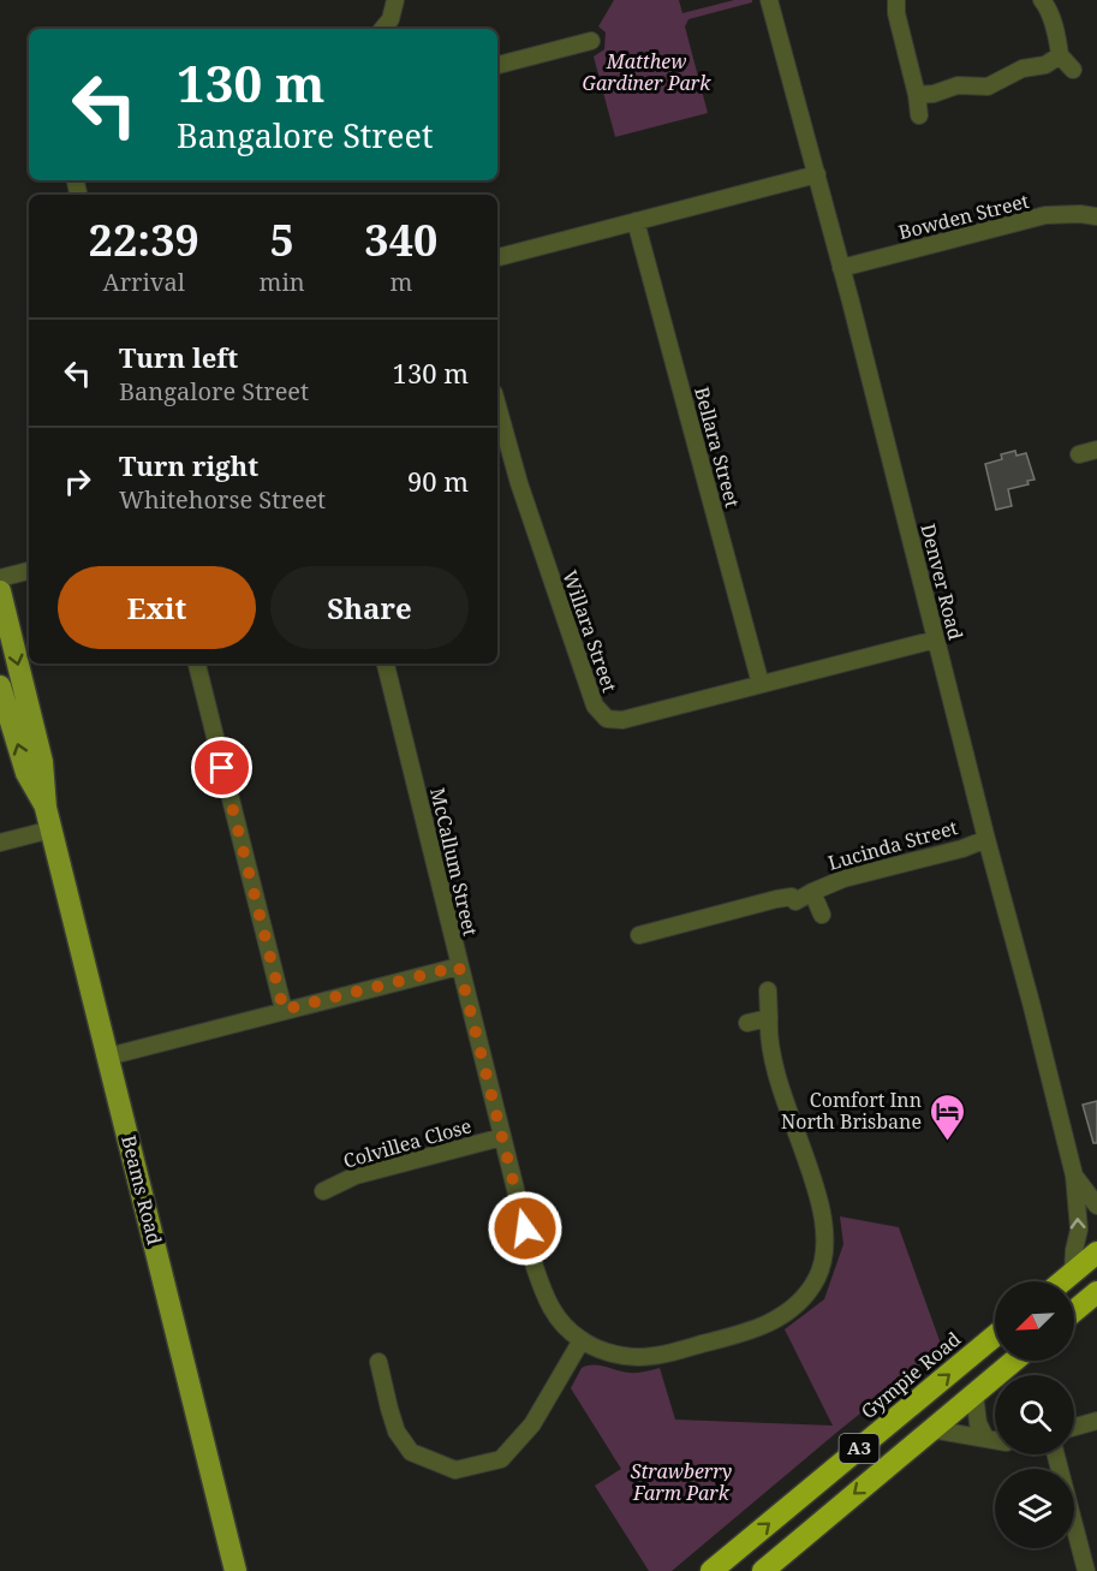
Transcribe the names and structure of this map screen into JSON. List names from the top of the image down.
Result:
{
  "streets": {
    "highway": ["Gympie Road", "A3"],
    "main road": ["Beams Road"],
    "street": [
      "Bowden Street",
      "Bellara Street",
      "Denver Road",
      "Willara Street",
      "Lucinda Street",
      "McCallum Street",
      "Colvillea Close"
    ]
  },
  "crossings": [
    ["Bowden Street", "Denver Road"],
    ["Bellara Street", "Willara Street"],
    ["Denver Road", "Willara Street"],
    ["Denver Road", "Lucinda Street"],
    ["McCallum Street", "Colvillea Close"]
  ],
  "parks": ["Matthew Gardiner Park", "Strawberry Farm Park"],
  "places": {
    "hotel": ["Comfort Inn North Brisbane"]
  },
  "north": "bottom left",
  "page": {
    "turn": ["130 m", "Bangalore Street"],
    "eta": [
      "22:39",
      "Arrival",
      "5",
      "min",
      "340",
      "m"
    ],
    "list": [
      {
        "name": "Turn left",
        "note": "Bangalore Street",
        "value": "130 m"
      },
      {
        "name": "Turn right",
        "note": "Whitehorse Street",
        "value": "90 m"
      }
    ],
    "buttons": ["Exit", "Share"]
  }
}
